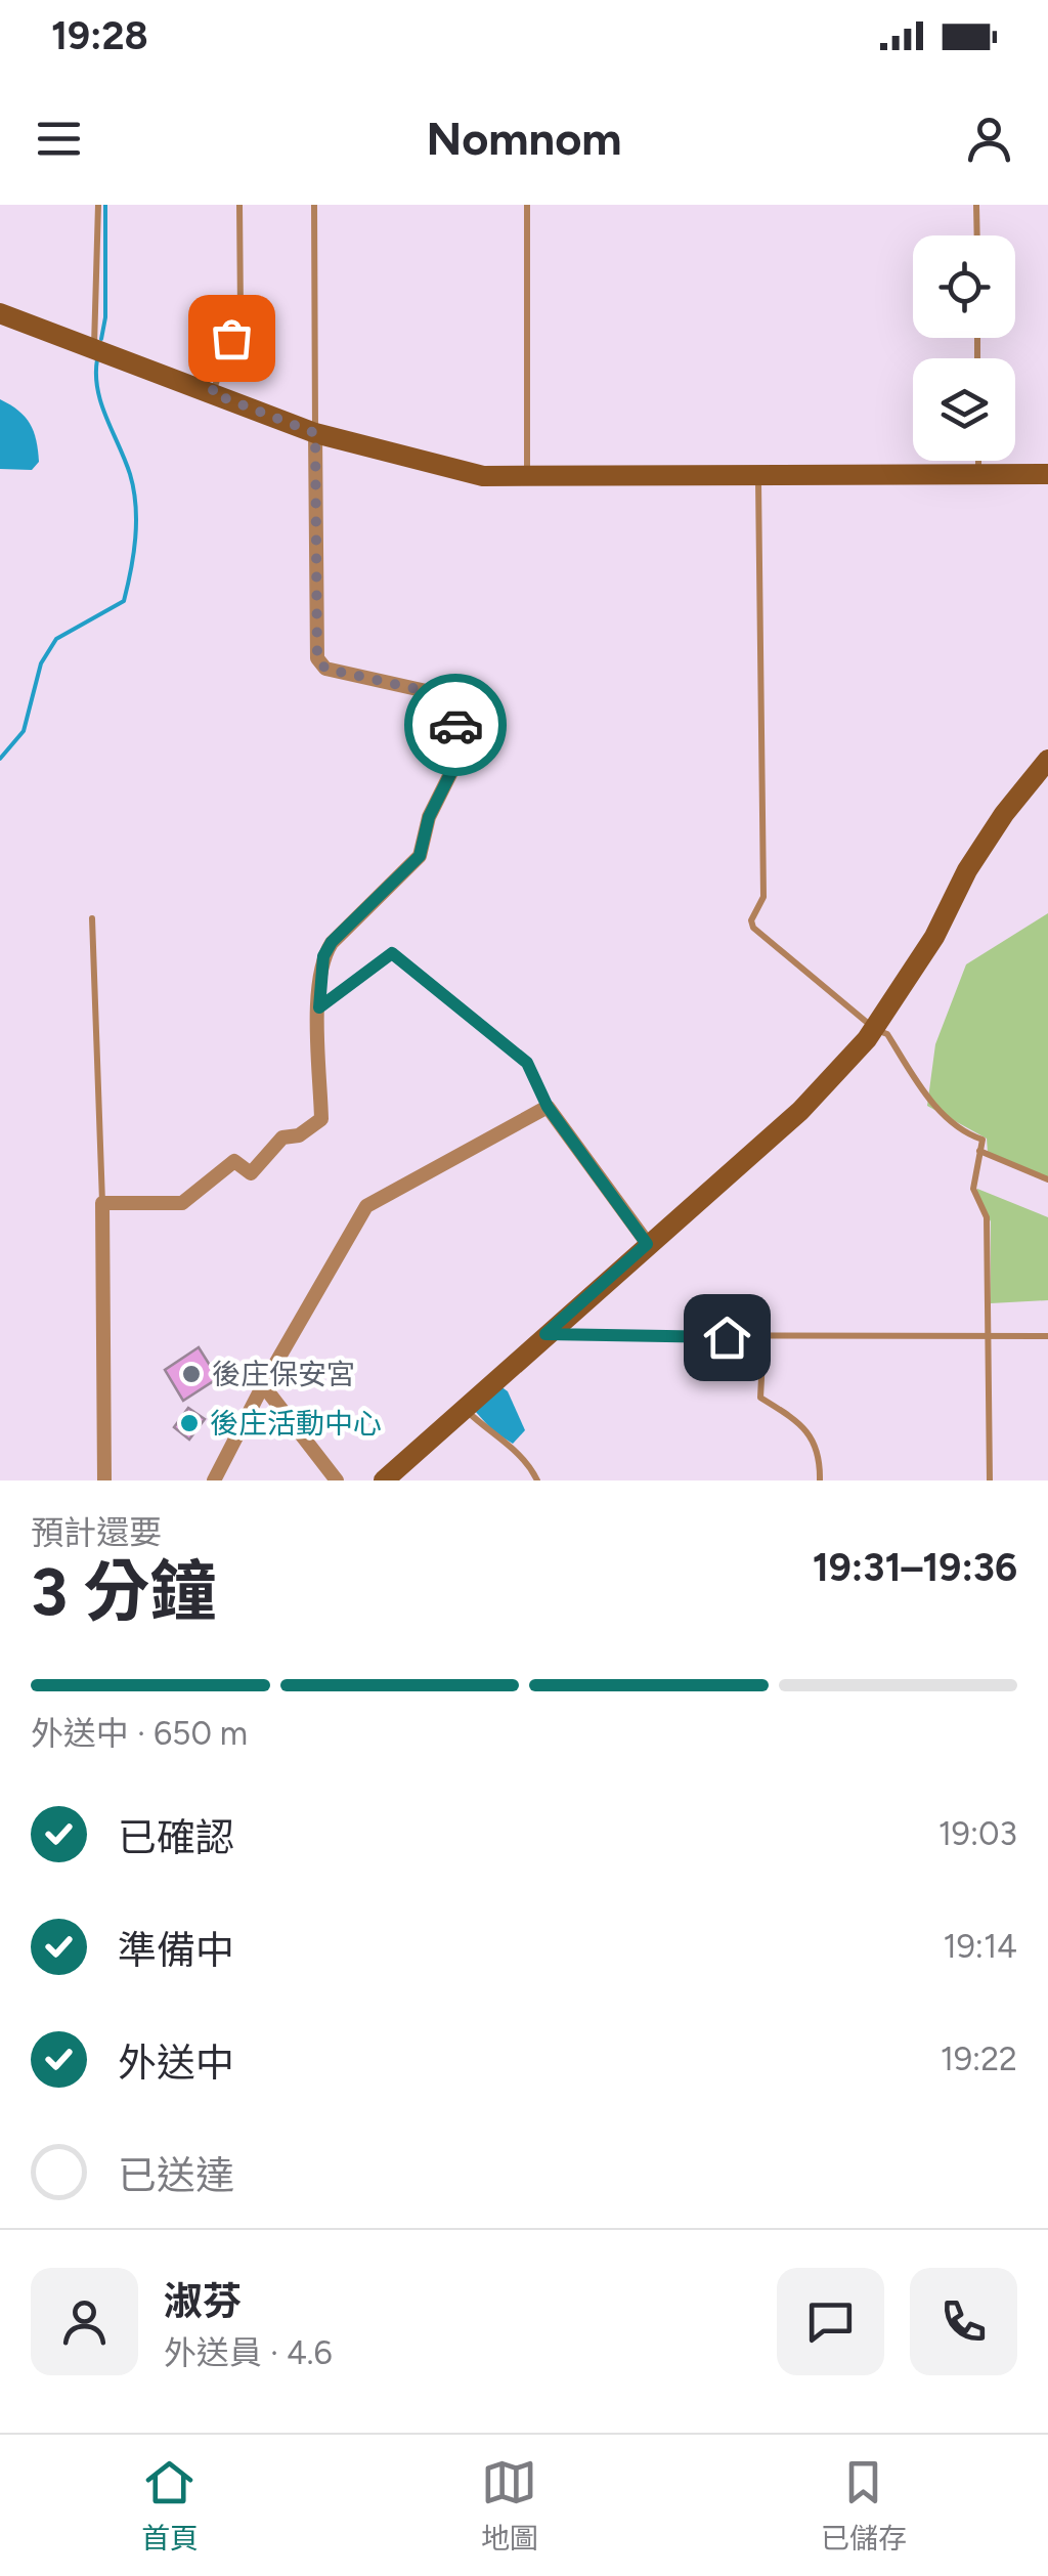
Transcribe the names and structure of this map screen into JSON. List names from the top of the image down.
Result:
{
  "places": ["後庄保安宮", "後庄活動中心"],
  "page": {
    "status": "19:28",
    "header": "Nomnom",
    "heading": ["3 分鐘", "預計還要", "19:31–19:36"],
    "panel": ["淑芬", "外送員 · 4.6"],
    "bar": "外送中 · 650 m",
    "list": [
      ["已確認", "19:03"],
      ["準備中", "19:14"],
      ["外送中", "19:22"],
      "已送達"
    ],
    "tabs": ["首頁", "地圖", "已儲存"]
  }
}
